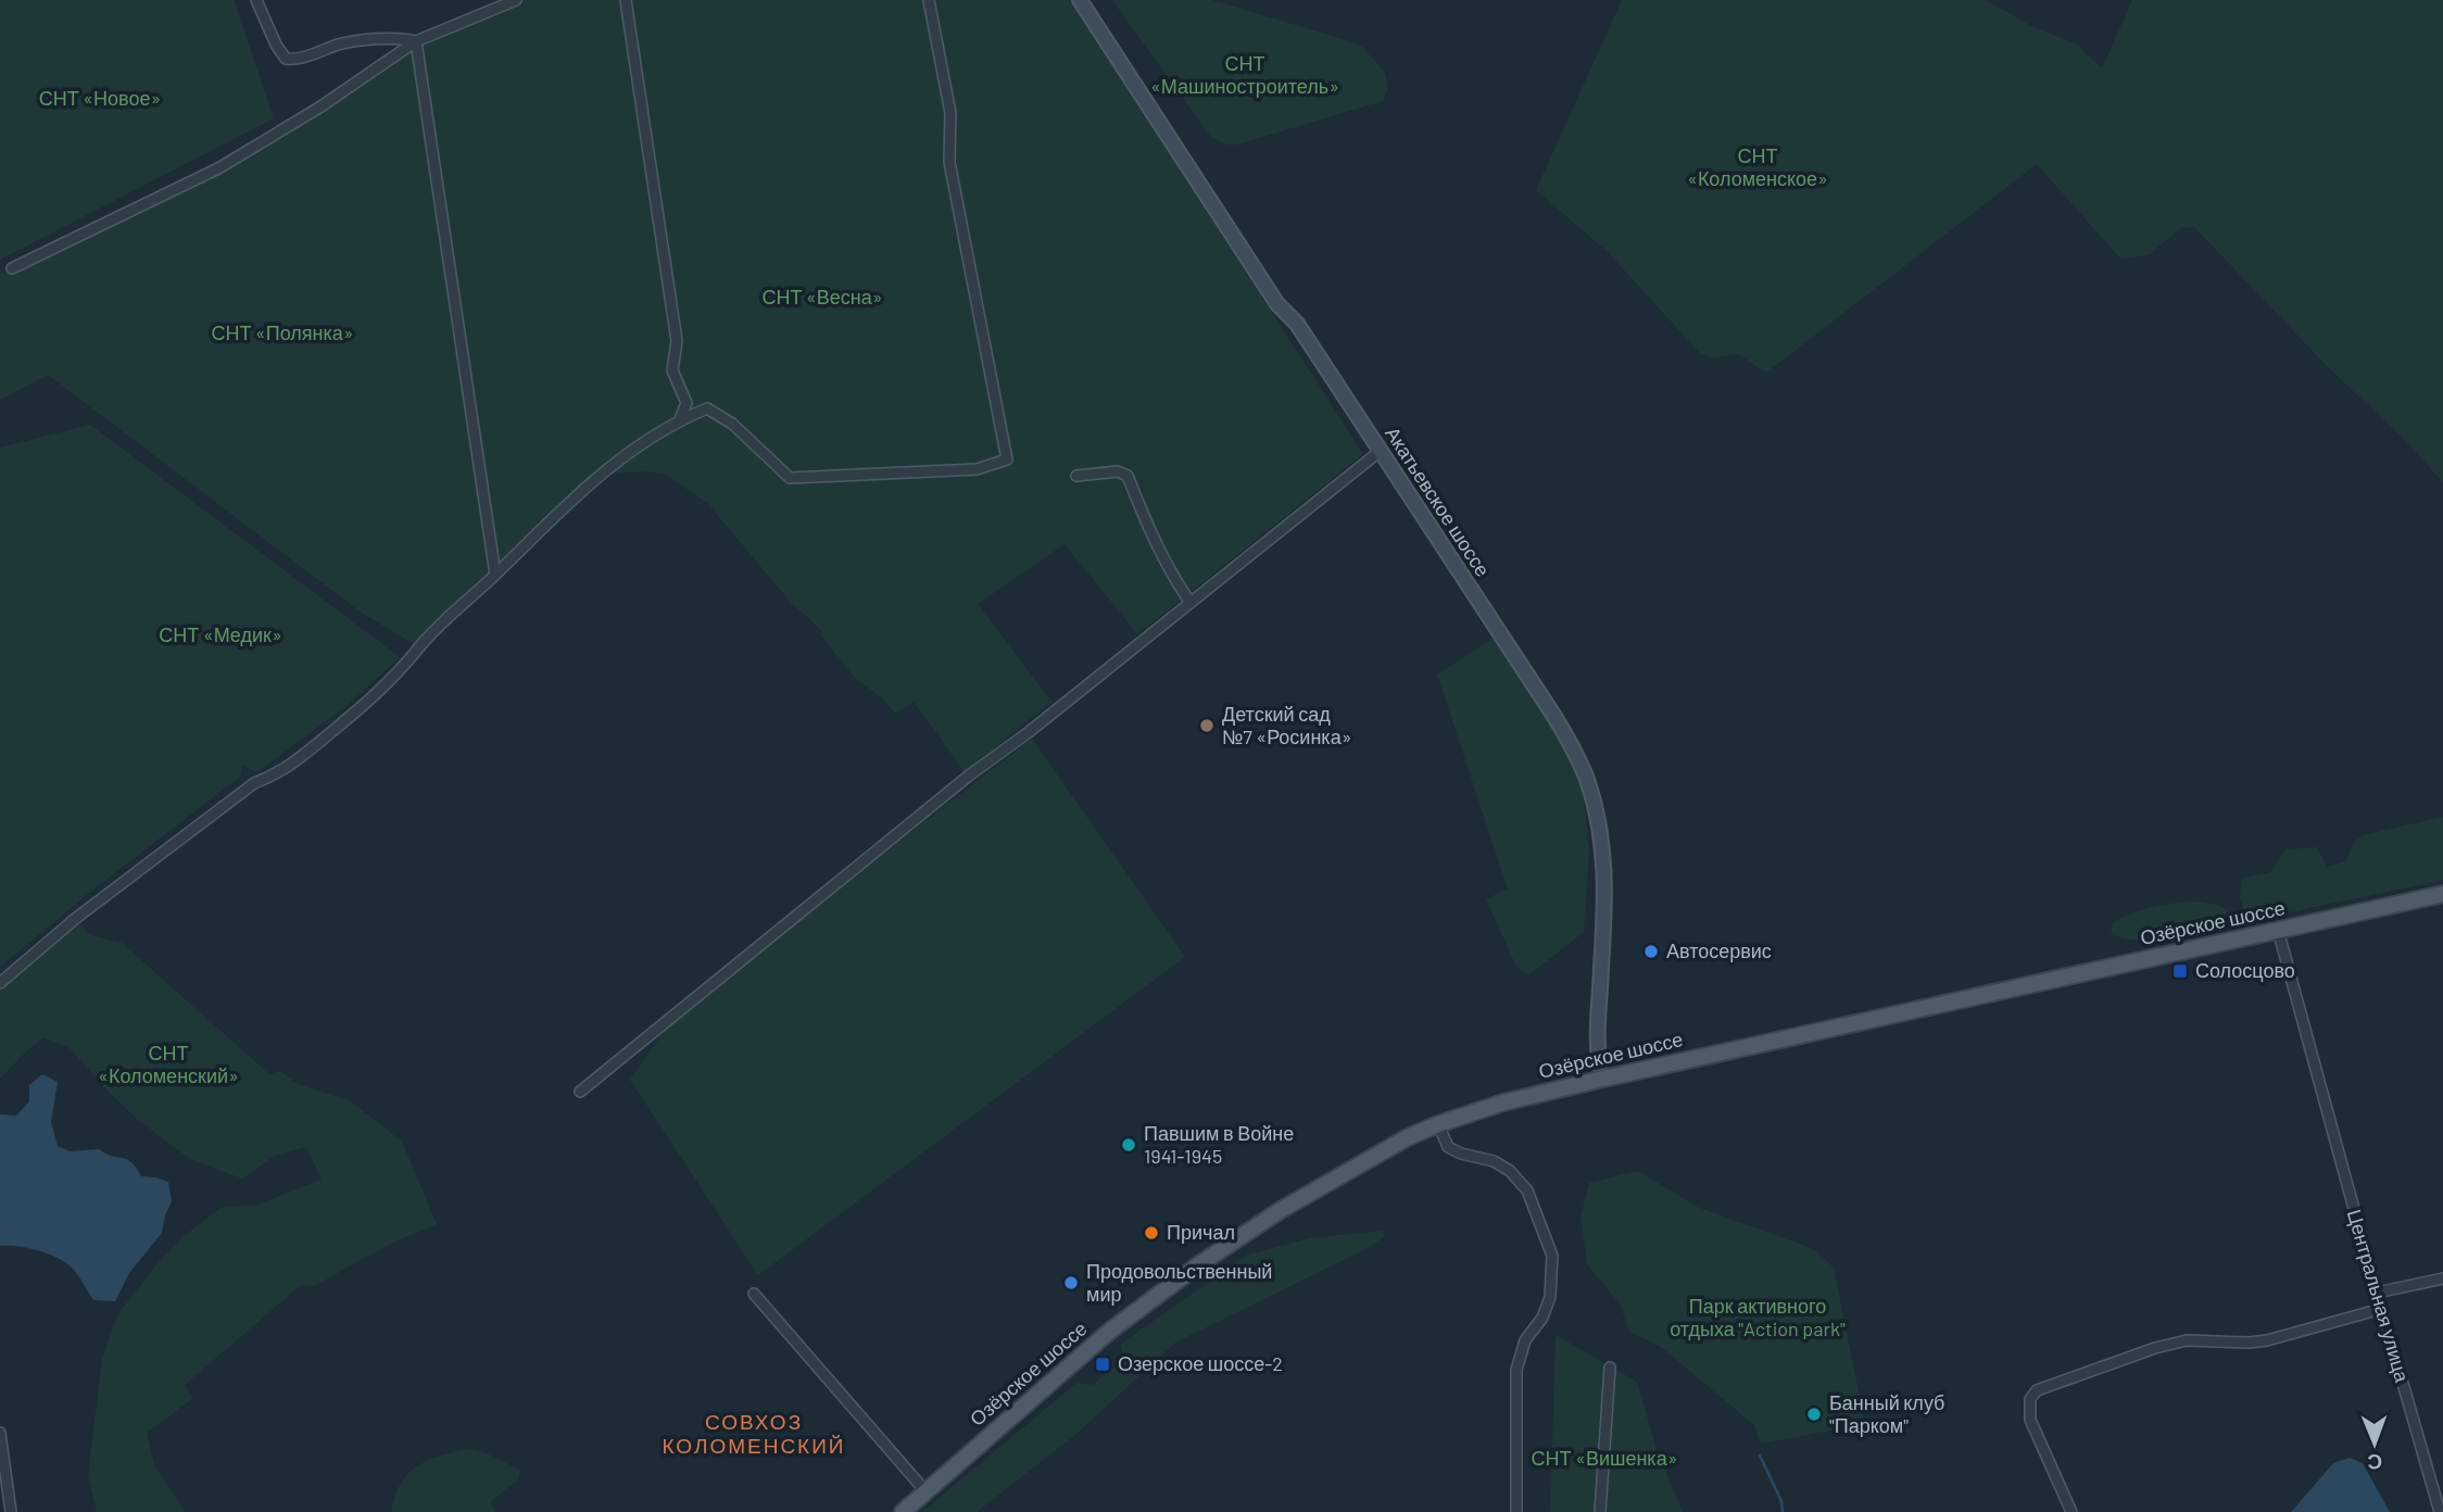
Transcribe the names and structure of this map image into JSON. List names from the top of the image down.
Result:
{
  "streets": {
    "main road": ["Акатьевское шоссе", "Озёрское шоссе"],
    "street": ["Центральная улица"]
  },
  "crossings": [
    ["Акатьевское шоссе", "Озёрское шоссе"],
    ["Озёрское шоссе", "Центральная улица"]
  ],
  "districts": ["СОВХОЗ КОЛОМЕНСКИЙ"],
  "parks": [
    "СНТ «Машиностроитель»",
    "СНТ «Новое»",
    "СНТ «Коломенское»",
    "СНТ «Весна»",
    "СНТ «Полянка»",
    "СНТ «Медик»",
    "СНТ «Коломенский»",
    "Парк активного отдыха \"Action park\"",
    "СНТ «Вишенка»"
  ],
  "places": {
    "other": [
      "Детский сад №7 «Росинка»",
      "Автосервис",
      "Павшим в Войне 1941-1945",
      "Причал",
      "Продовольственный мир",
      "Банный клуб \"Парком\""
    ],
    "transit": ["Солосцово", "Озерское шоссе-2"]
  },
  "north": "bottom"
}
